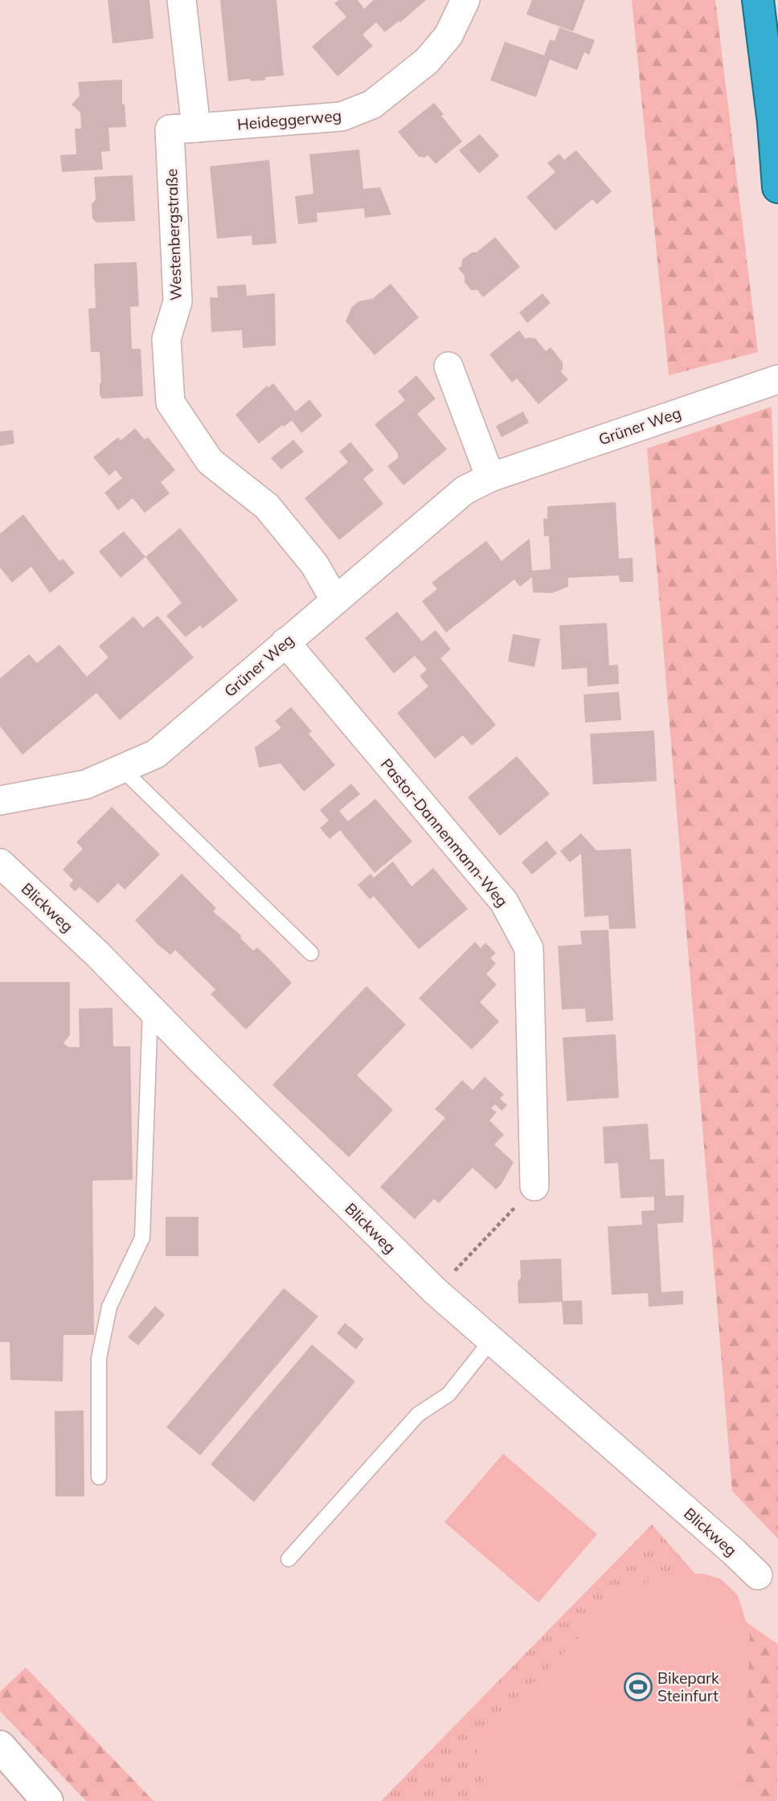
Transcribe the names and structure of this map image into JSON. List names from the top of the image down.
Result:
{
  "streets": {
    "street": [
      "Heideggerweg",
      "Westenbergstraße",
      "Grüner Weg",
      "Pastor-Dannenmann-Weg",
      "Blickweg"
    ]
  },
  "crossings": [
    ["Heideggerweg", "Westenbergstraße"],
    ["Westenbergstraße", "Grüner Weg"],
    ["Grüner Weg", "Pastor-Dannenmann-Weg"]
  ],
  "places": {
    "sports": ["Bikepark Steinfurt"]
  }
}
